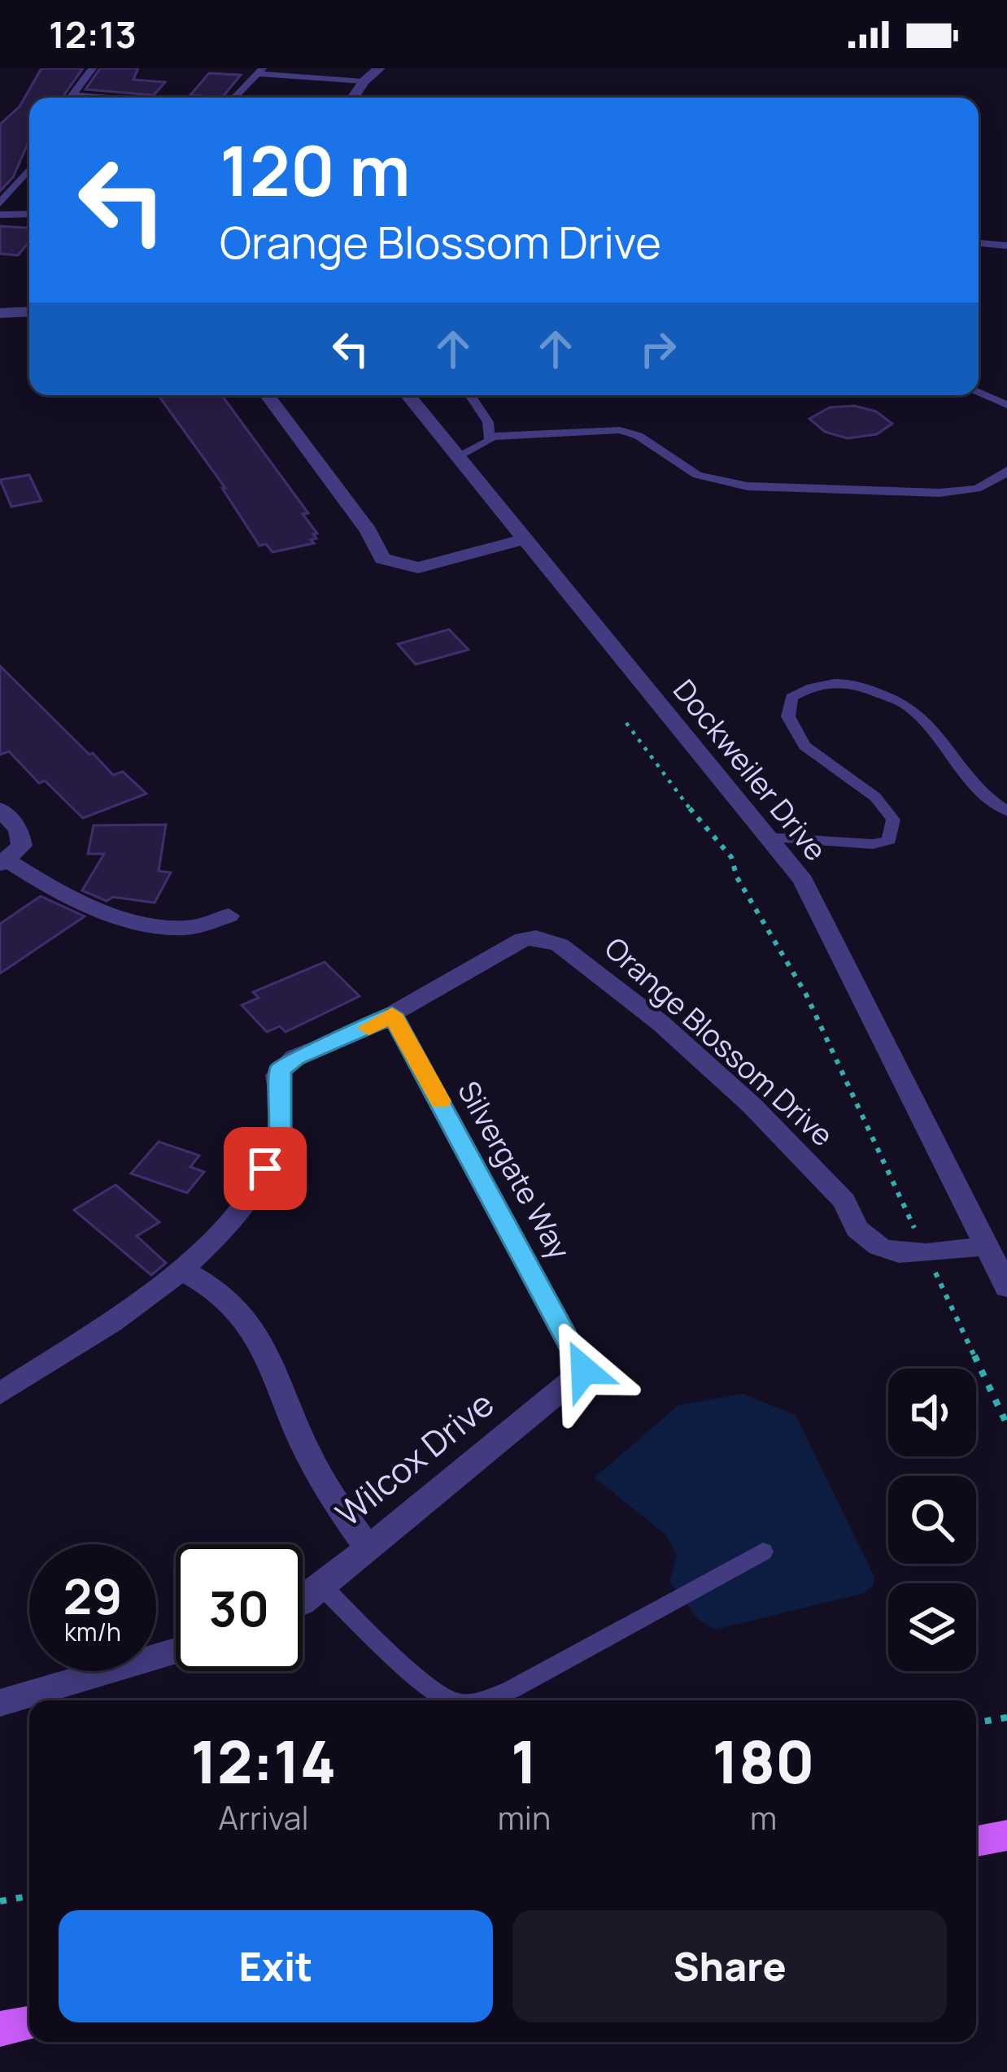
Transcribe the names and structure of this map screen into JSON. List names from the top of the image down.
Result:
{
  "streets": {
    "street": [
      "Dockweiler Drive",
      "Orange Blossom Drive",
      "Silvergate Way",
      "Wilcox Drive"
    ]
  },
  "crossings": [
    ["Dockweiler Drive", "Orange Blossom Drive"],
    ["Orange Blossom Drive", "Silvergate Way"],
    ["Silvergate Way", "Wilcox Drive"]
  ],
  "page": {
    "status": "12:13",
    "turn": ["120 m", "Orange Blossom Drive"],
    "speed": "29 km/h",
    "limit": "30",
    "eta": [
      "12:14",
      "Arrival",
      "1",
      "min",
      "180",
      "m"
    ],
    "buttons": ["Exit", "Share"]
  }
}
